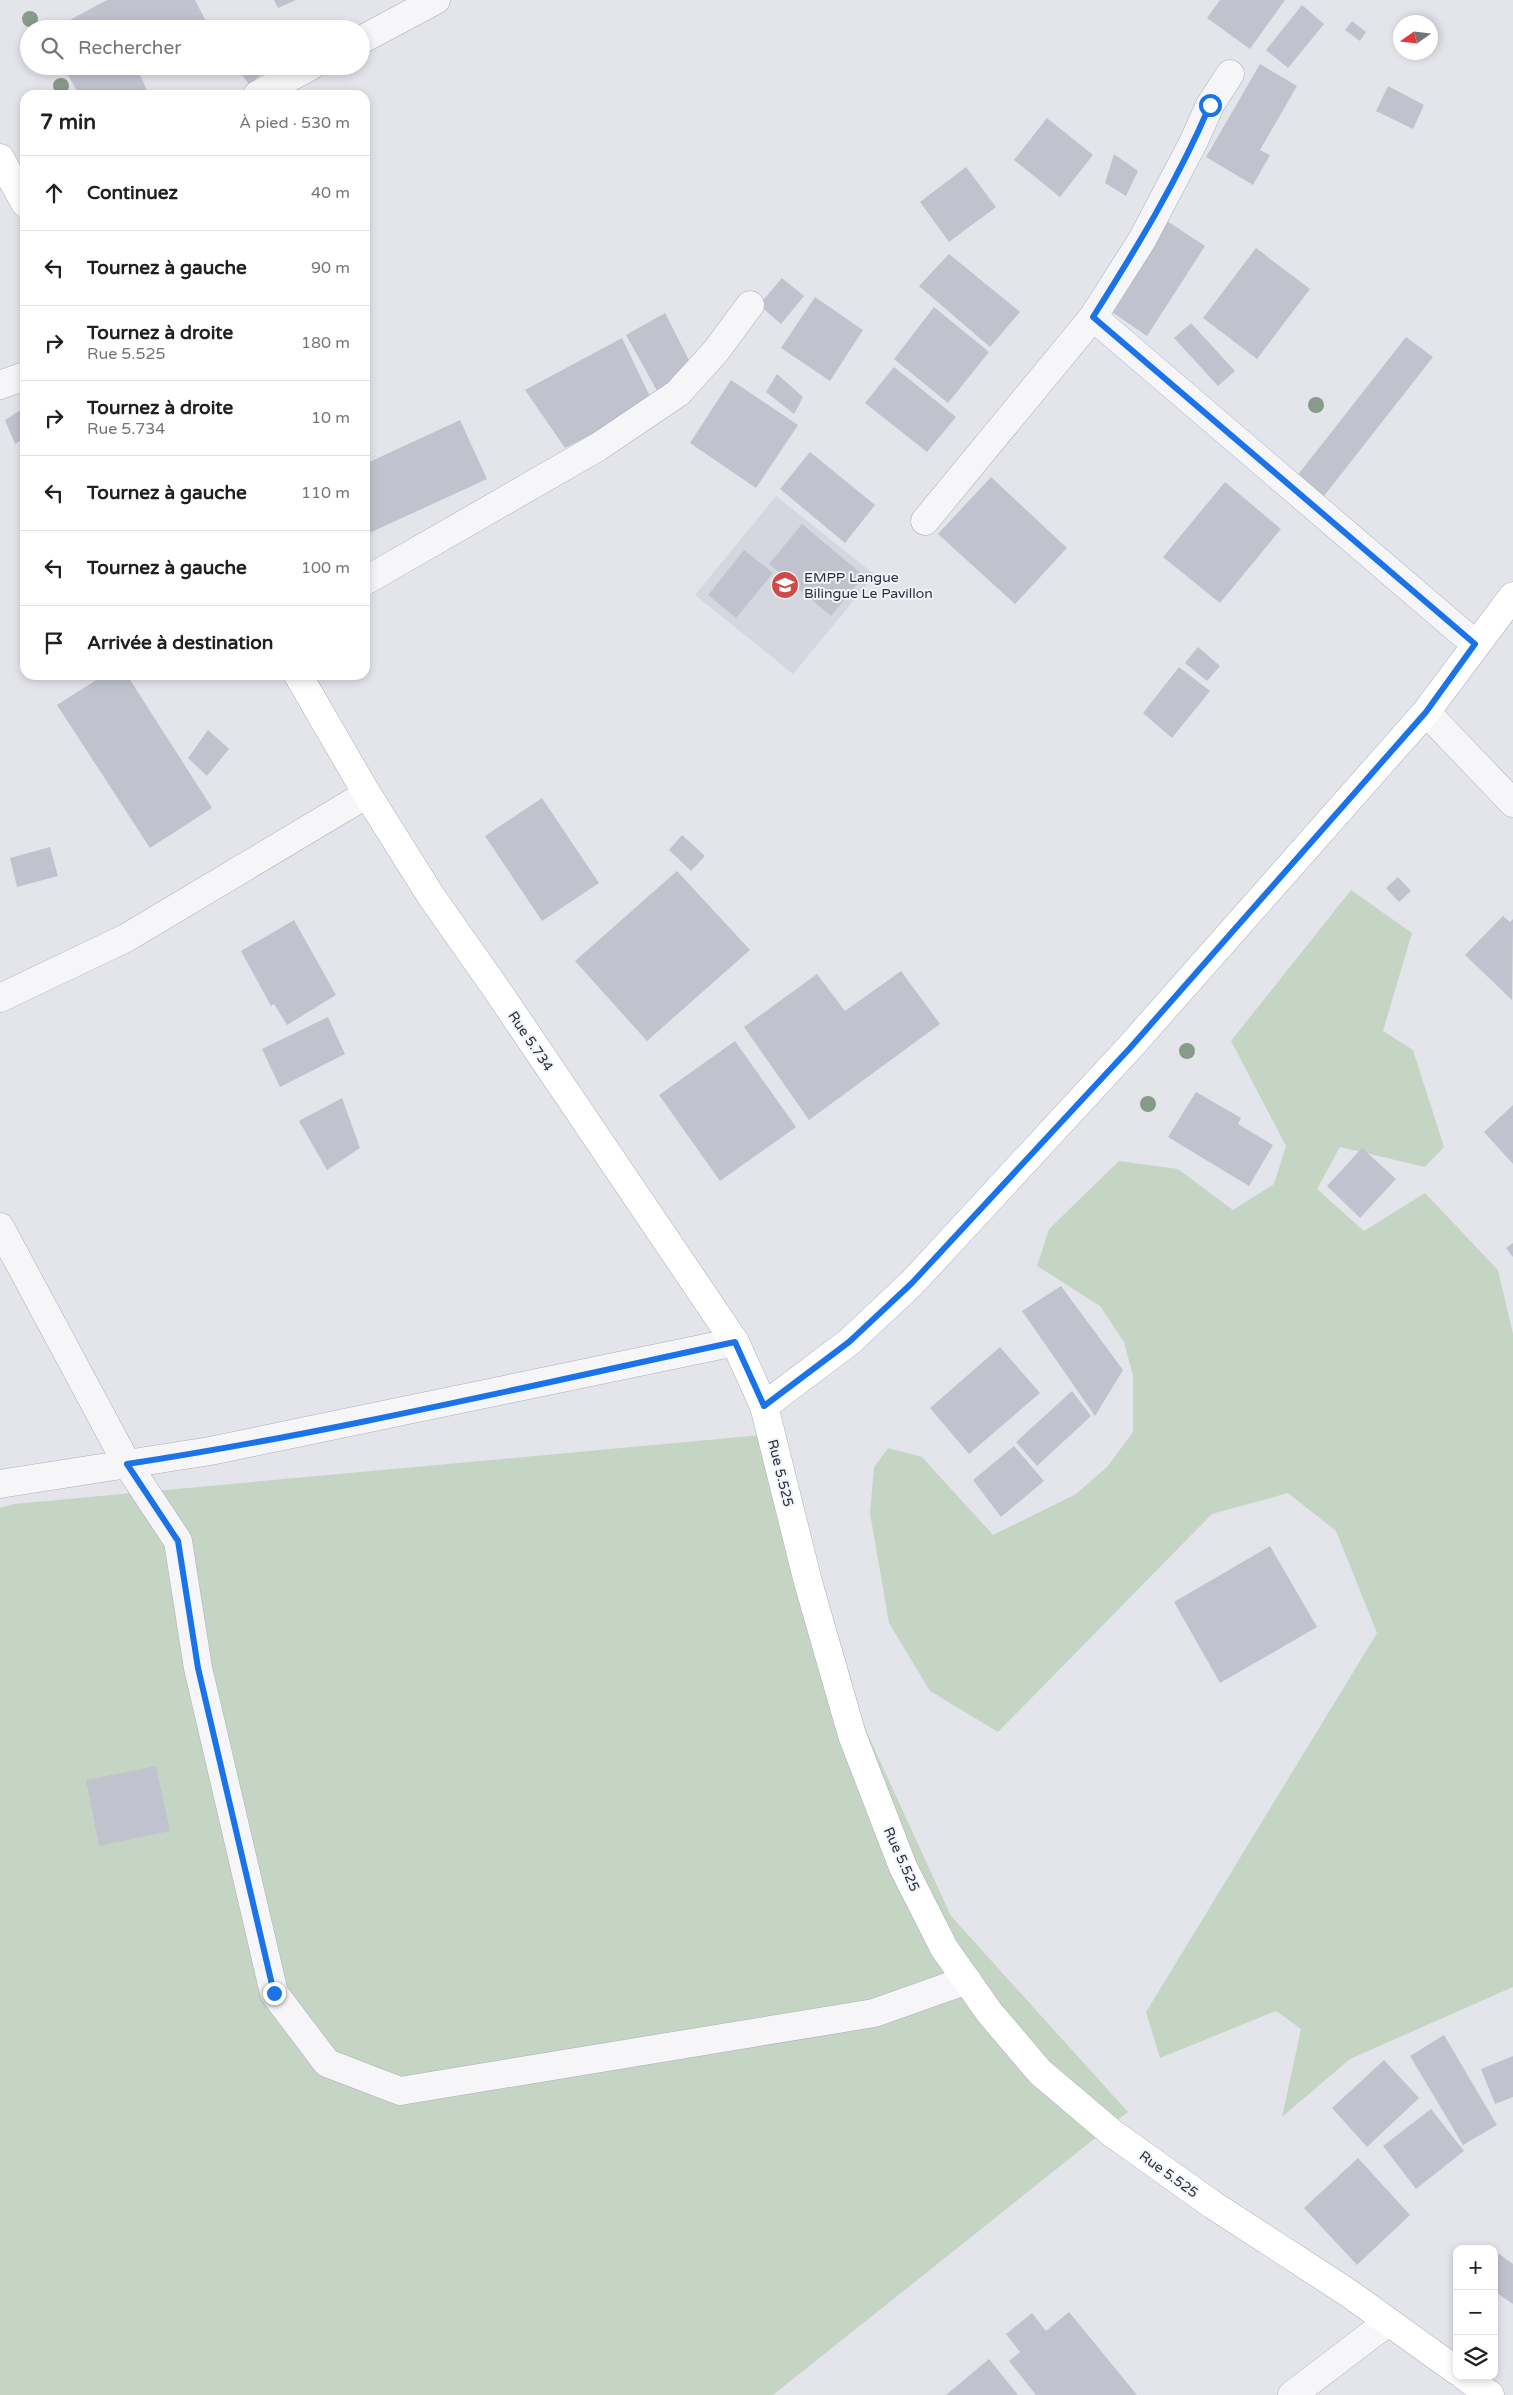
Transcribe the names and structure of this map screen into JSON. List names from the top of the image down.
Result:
{
  "streets": {
    "street": ["Rue 5.734", "Rue 5.525"]
  },
  "crossings": [
    ["Rue 5.734", "Rue 5.525"]
  ],
  "places": {
    "school or university": ["EMPP Langue Bilingue Le Pavillon"]
  },
  "north": "left",
  "page": {
    "search": "Rechercher",
    "heading": ["7 min", "À pied · 530 m"],
    "list": [
      ["Continuez", "40 m"],
      ["Tournez à gauche", "90 m"],
      ["Tournez à droite", "Rue 5.525", "180 m"],
      ["Tournez à droite", "Rue 5.734", "10 m"],
      ["Tournez à gauche", "110 m"],
      ["Tournez à gauche", "100 m"],
      "Arrivée à destination"
    ],
    "map_buttons": ["+", "−"]
  }
}
